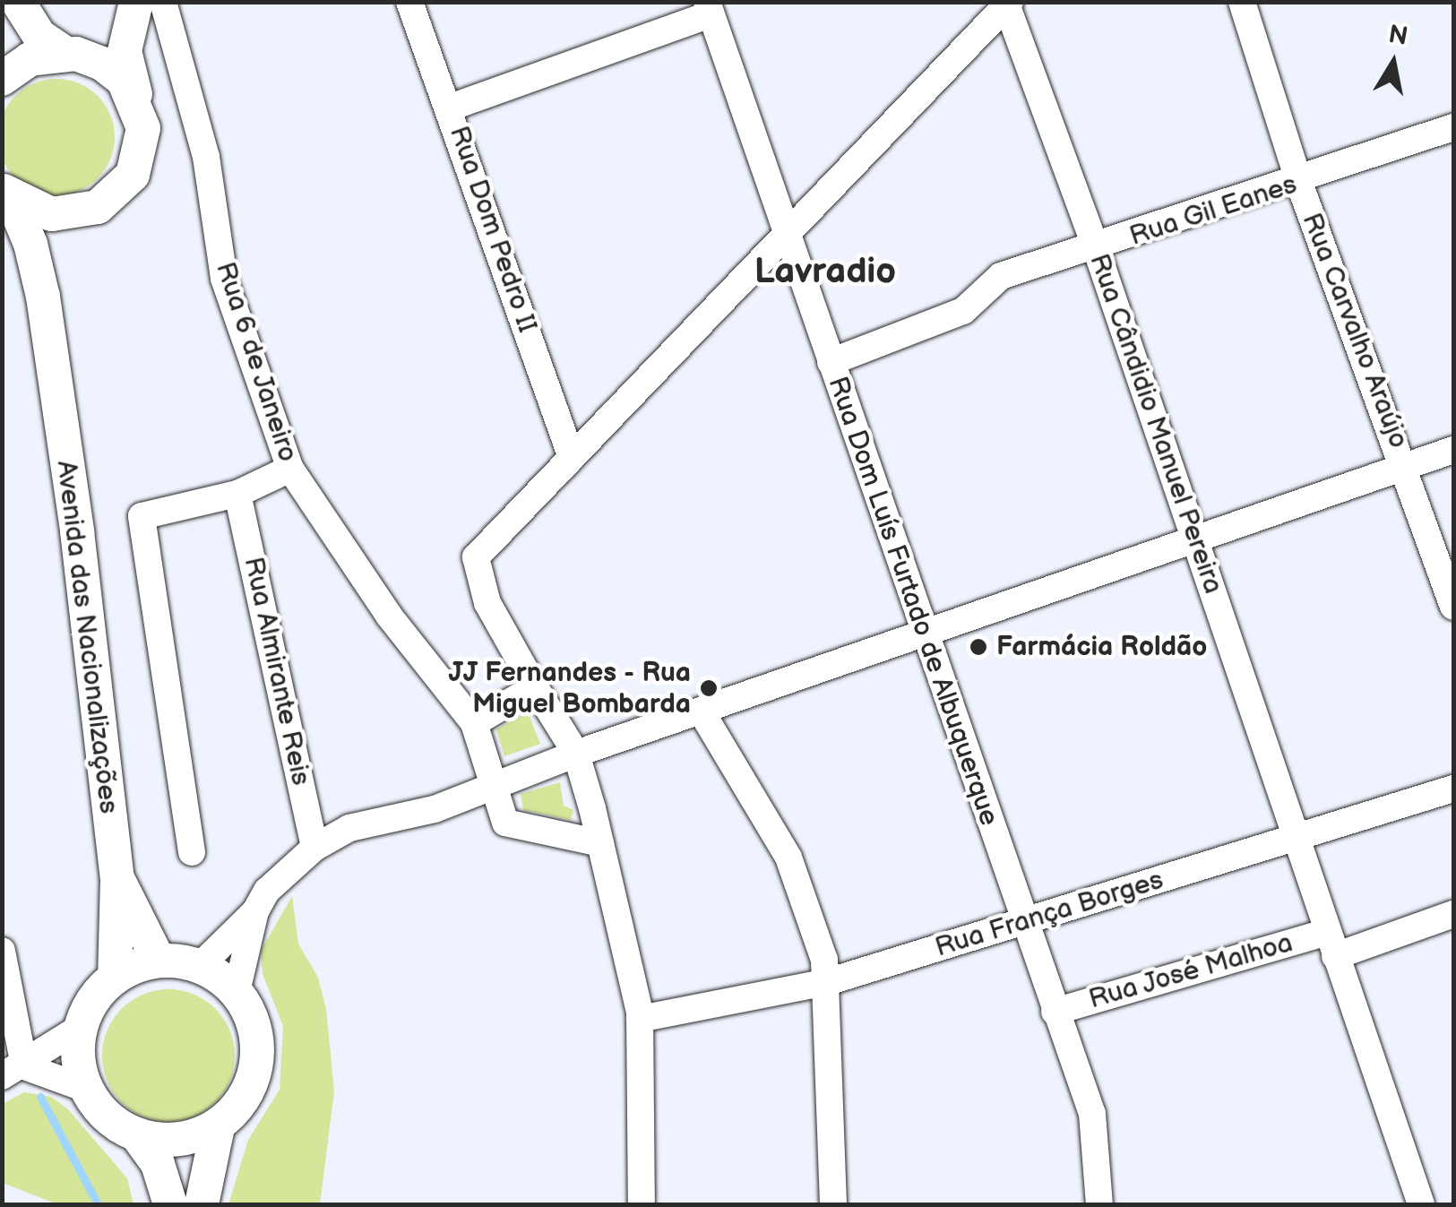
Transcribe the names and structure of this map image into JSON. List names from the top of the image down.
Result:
{
  "streets": {
    "street": [
      "Rua Gil Eanes",
      "Rua Dom Pedro II",
      "Rua Carvalho Araújo",
      "Rua 6 de Janeiro",
      "Rua Cândidio Manuel Pereira",
      "Rua Dom Luís Furtado de Albuquerque",
      "Avenida das Nacionalizações",
      "Rua Almirante Reis",
      "Rua França Borges",
      "Rua José Malhoa"
    ]
  },
  "crossings": [
    ["Rua Gil Eanes", "Rua Carvalho Araújo"],
    ["Rua Gil Eanes", "Rua Cândidio Manuel Pereira"],
    ["Rua Gil Eanes", "Rua Dom Luís Furtado de Albuquerque"],
    ["Rua Cândidio Manuel Pereira", "Rua França Borges"],
    ["Rua Cândidio Manuel Pereira", "Rua José Malhoa"],
    ["Rua Dom Luís Furtado de Albuquerque", "Rua França Borges"],
    ["Rua Dom Luís Furtado de Albuquerque", "Rua José Malhoa"]
  ],
  "districts": ["Lavradio"],
  "places": ["Farmácia Roldão", "JJ Fernandes - Rua Miguel Bombarda"],
  "north": "top"
}
